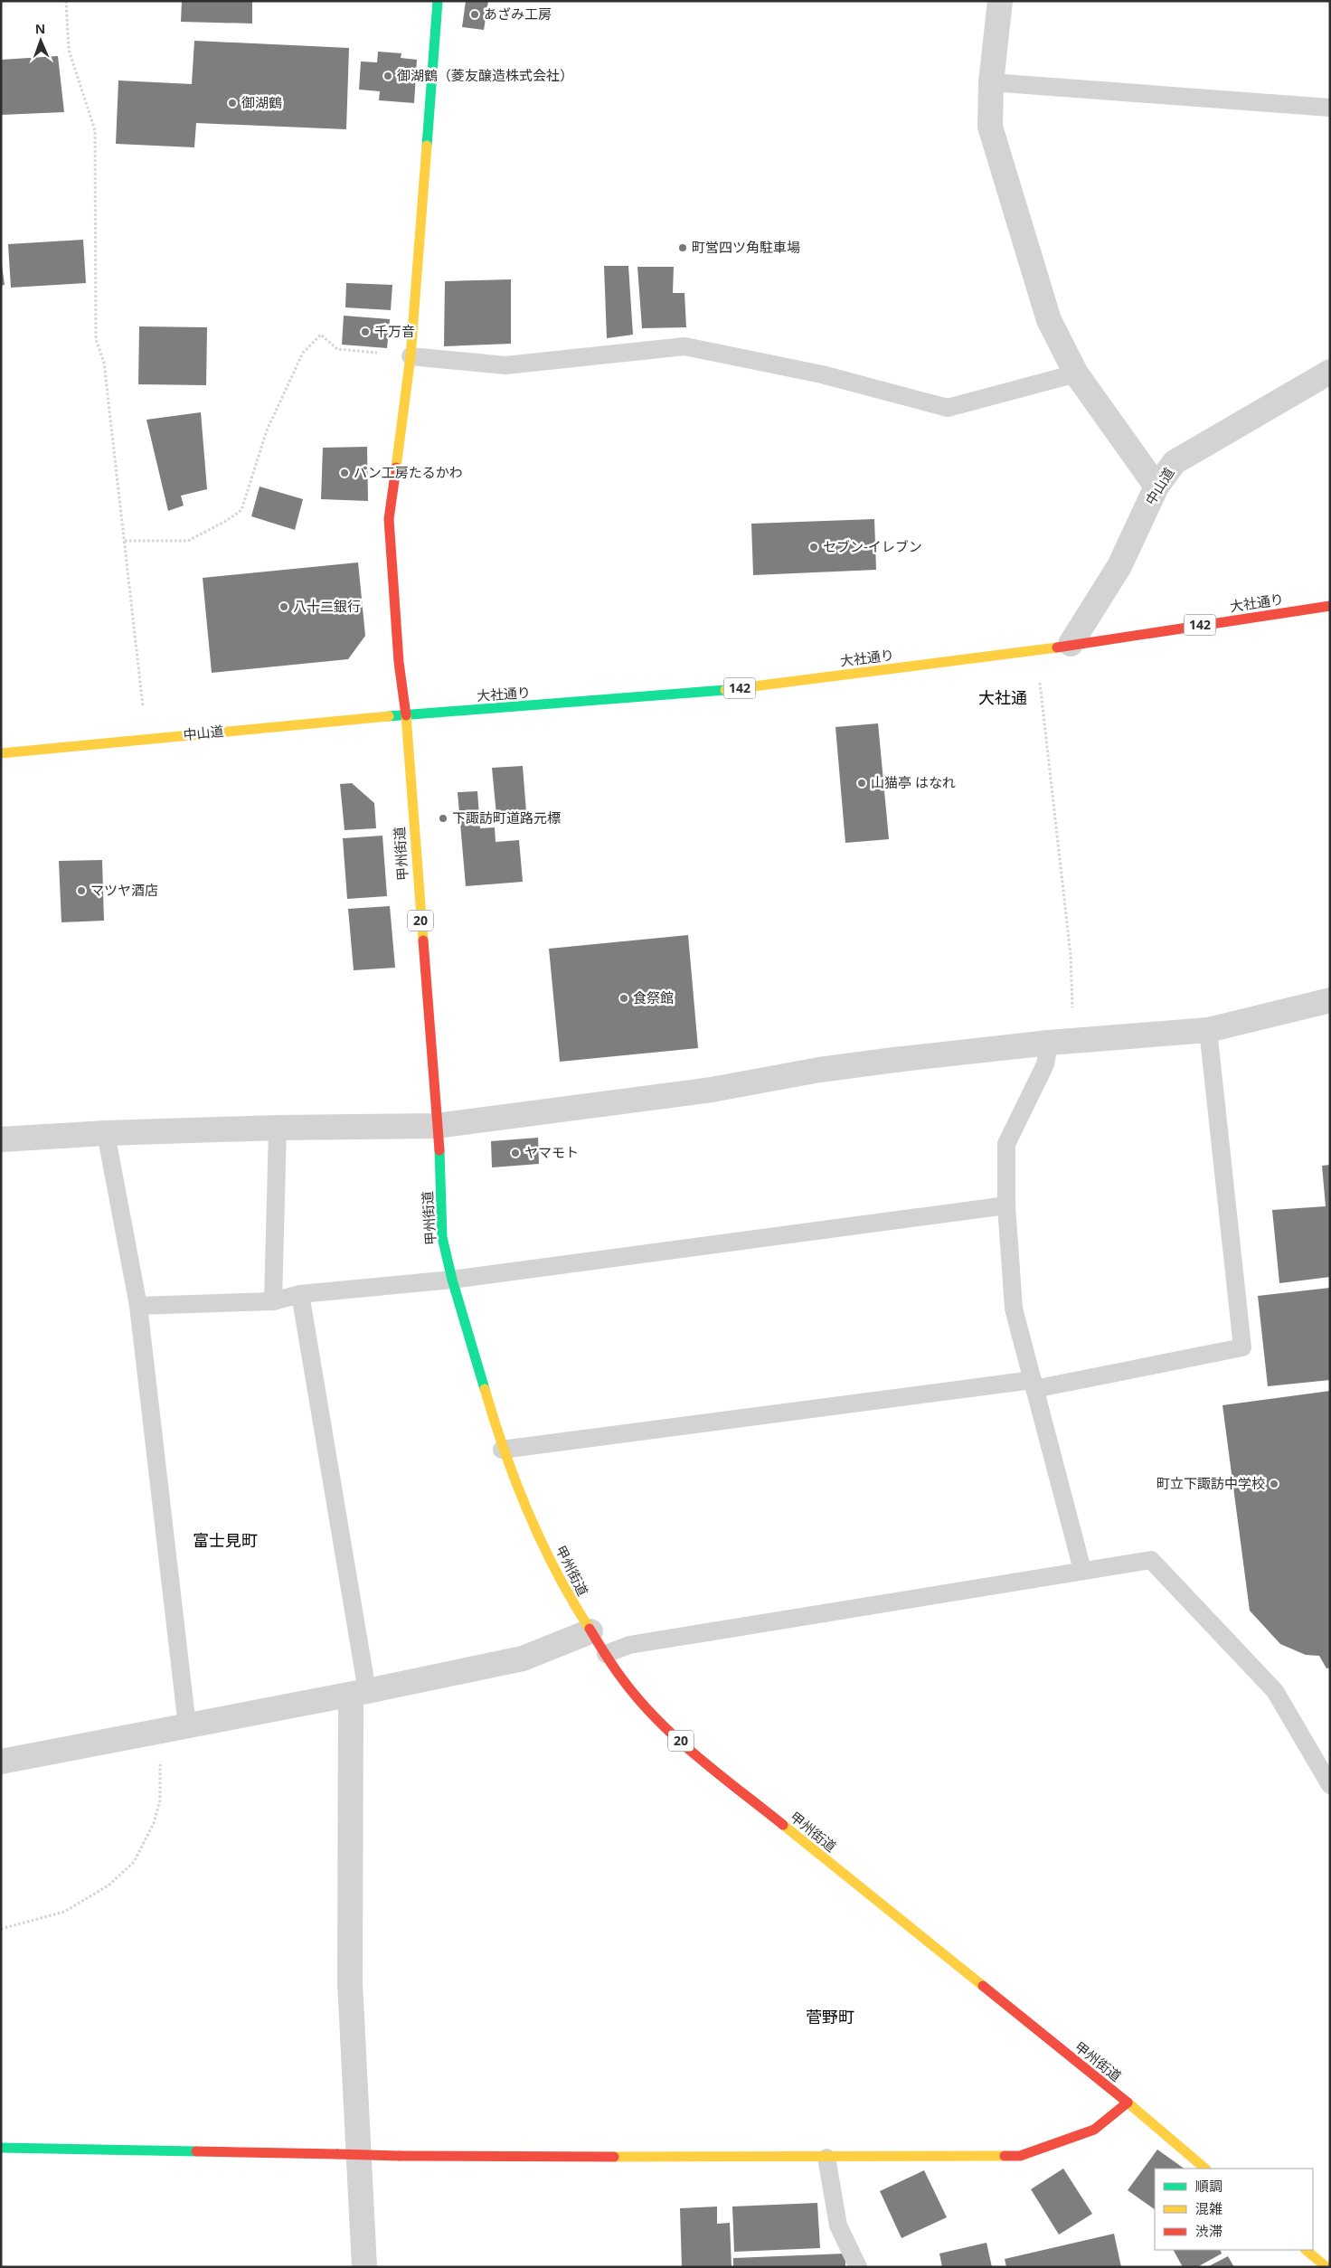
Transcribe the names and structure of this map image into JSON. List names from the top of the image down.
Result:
{
  "streets": {
    "main road": [
      "中山道",
      "大社通り",
      "142",
      "甲州街道",
      "20"
    ]
  },
  "crossings": [
    ["中山道", "大社通り"],
    ["中山道", "甲州街道"],
    ["大社通り", "甲州街道"]
  ],
  "districts": ["大社通", "富士見町", "菅野町"],
  "places": [
    "あざみ工房",
    "御湖鶴（菱友醸造株式会社）",
    "御湖鶴",
    "町営四ツ角駐車場",
    "千万音",
    "パン工房たるかわ",
    "セブン-イレブン",
    "八十二銀行",
    "山猫亭 はなれ",
    "下諏訪町道路元標",
    "マツヤ酒店",
    "食祭館",
    "ヤマモト",
    "町立下諏訪中学校"
  ],
  "legend": ["順調", "混雑", "渋滞"],
  "north": "top"
}
